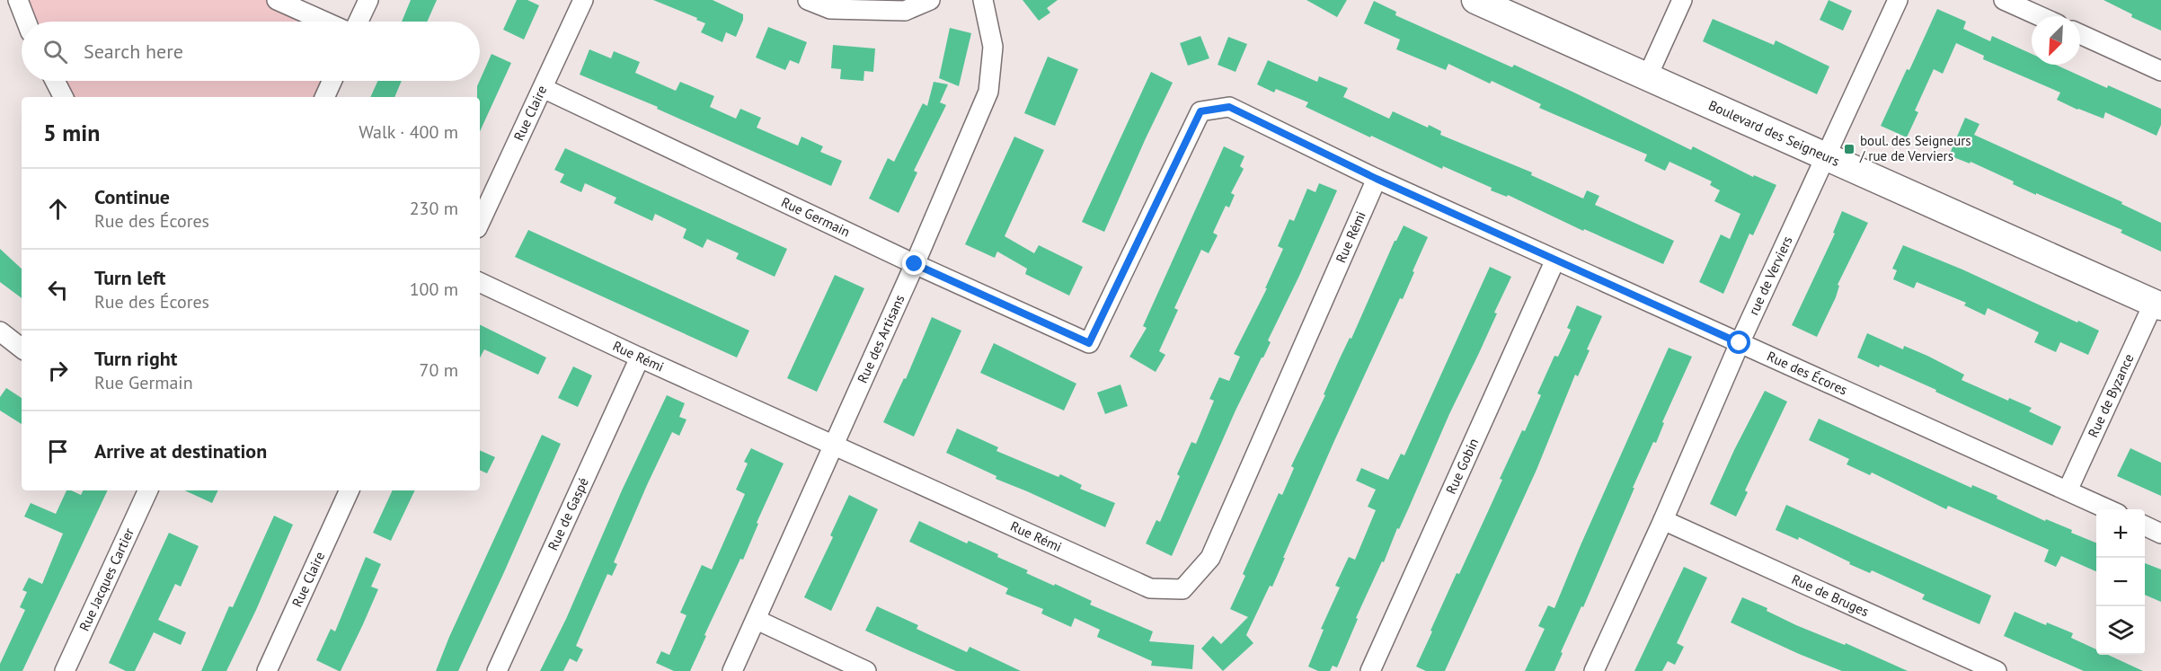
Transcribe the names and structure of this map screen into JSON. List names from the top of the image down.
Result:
{
  "streets": {
    "street": [
      "Rue Claire",
      "Boulevard des Seigneurs",
      "Rue Germain",
      "Rue Rémi",
      "rue de Verviers",
      "Rue des Artisans",
      "Rue des Écores",
      "Rue de Byzance",
      "Rue Gobin",
      "Rue de Gaspé",
      "Rue Jacques Cartier",
      "Rue de Bruges"
    ]
  },
  "crossings": [
    ["Rue Claire", "Rue Germain"],
    ["Boulevard des Seigneurs", "rue de Verviers"],
    ["Boulevard des Seigneurs", "Rue de Byzance"],
    ["Rue Germain", "Rue des Artisans"],
    ["Rue Germain", "Rue des Écores"],
    ["Rue Rémi", "Rue des Artisans"],
    ["Rue Rémi", "Rue des Écores"],
    ["Rue Rémi", "Rue de Gaspé"],
    ["rue de Verviers", "Rue des Écores"],
    ["rue de Verviers", "Rue de Bruges"],
    ["Rue des Écores", "Rue de Byzance"],
    ["Rue des Écores", "Rue Gobin"]
  ],
  "places": {
    "transit": ["boul. des Seigneurs / rue de Verviers"]
  },
  "north": "bottom left",
  "page": {
    "search": "Search here",
    "heading": ["5 min", "Walk · 400 m"],
    "list": [
      ["Continue", "Rue des Écores", "230 m"],
      ["Turn left", "Rue des Écores", "100 m"],
      ["Turn right", "Rue Germain", "70 m"],
      "Arrive at destination"
    ],
    "map_buttons": ["+", "−"]
  }
}
